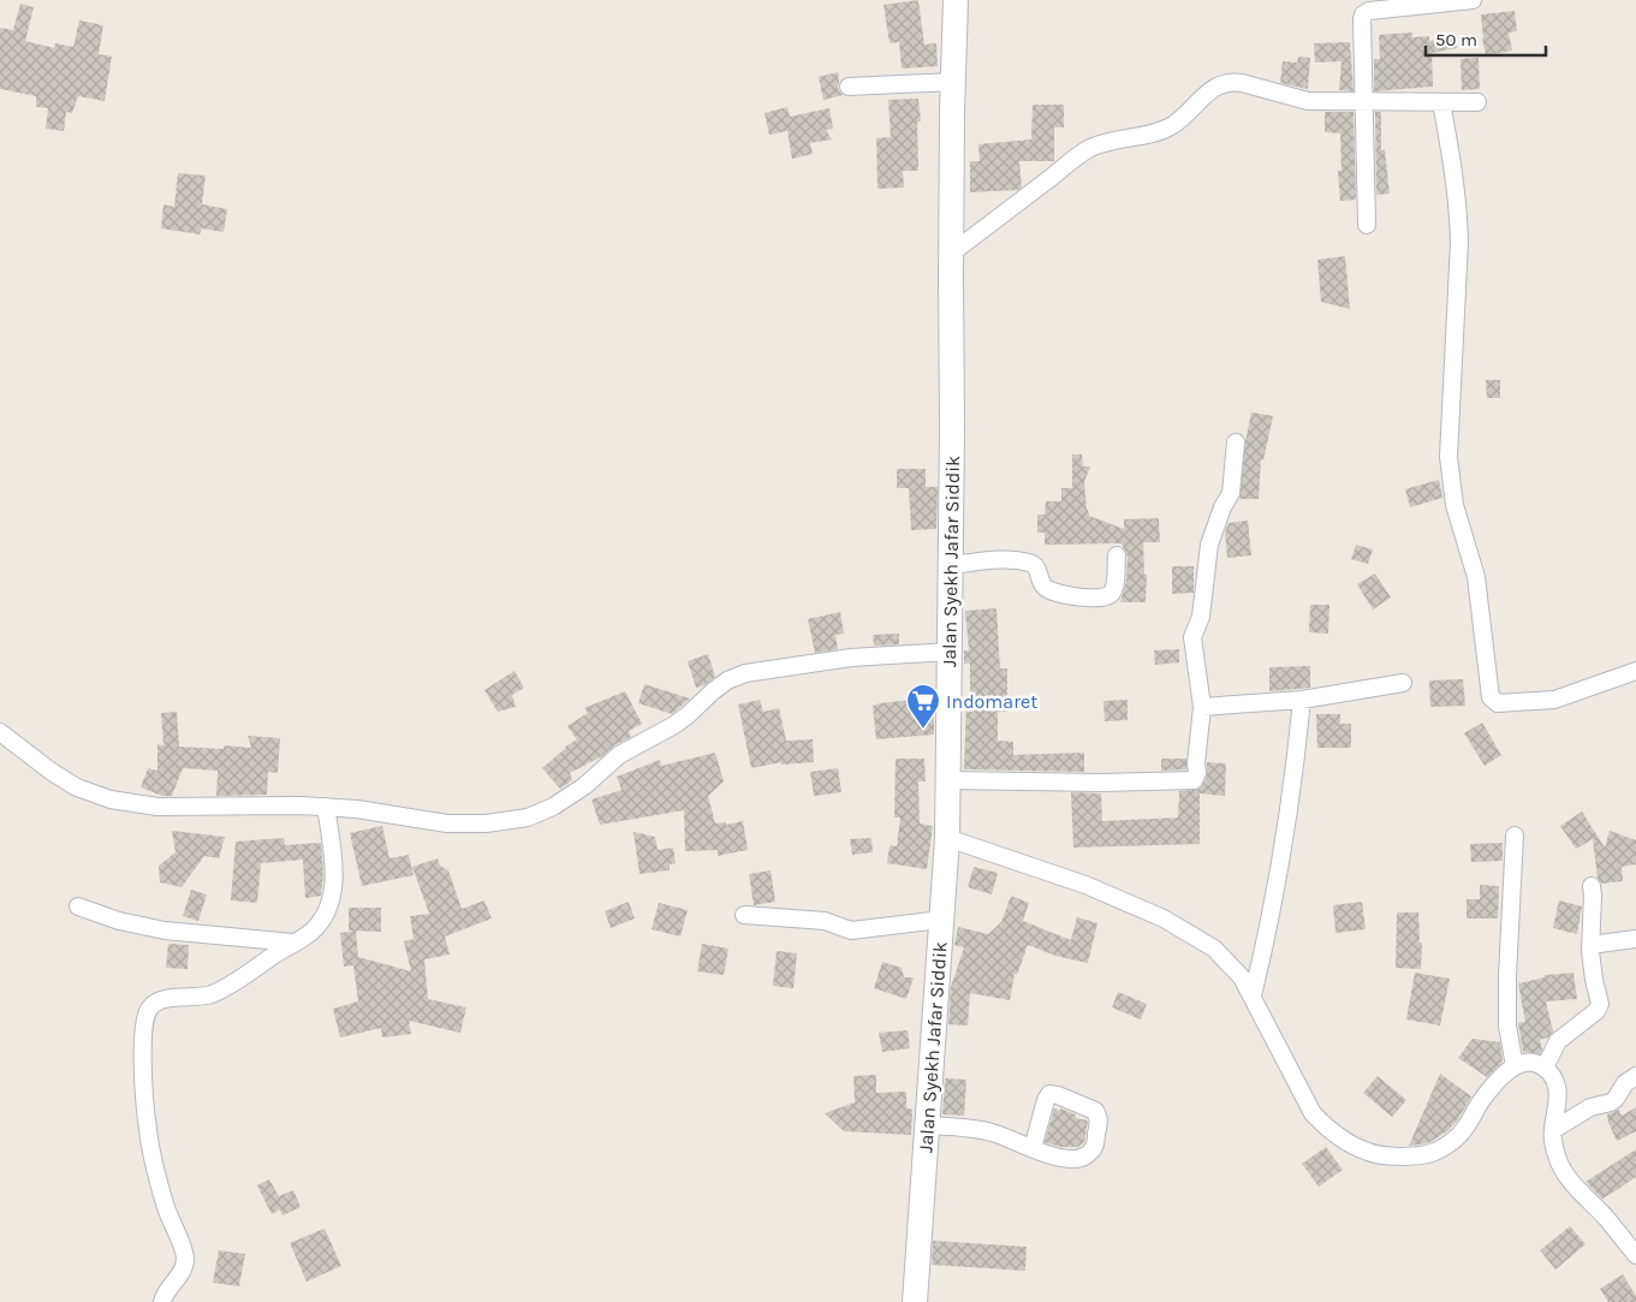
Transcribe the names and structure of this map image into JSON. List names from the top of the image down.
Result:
{
  "streets": {
    "main road": ["Jalan Syekh Jafar Siddik"]
  },
  "places": {
    "supermarket": ["Indomaret"]
  },
  "scale_bar": "50 m"
}
